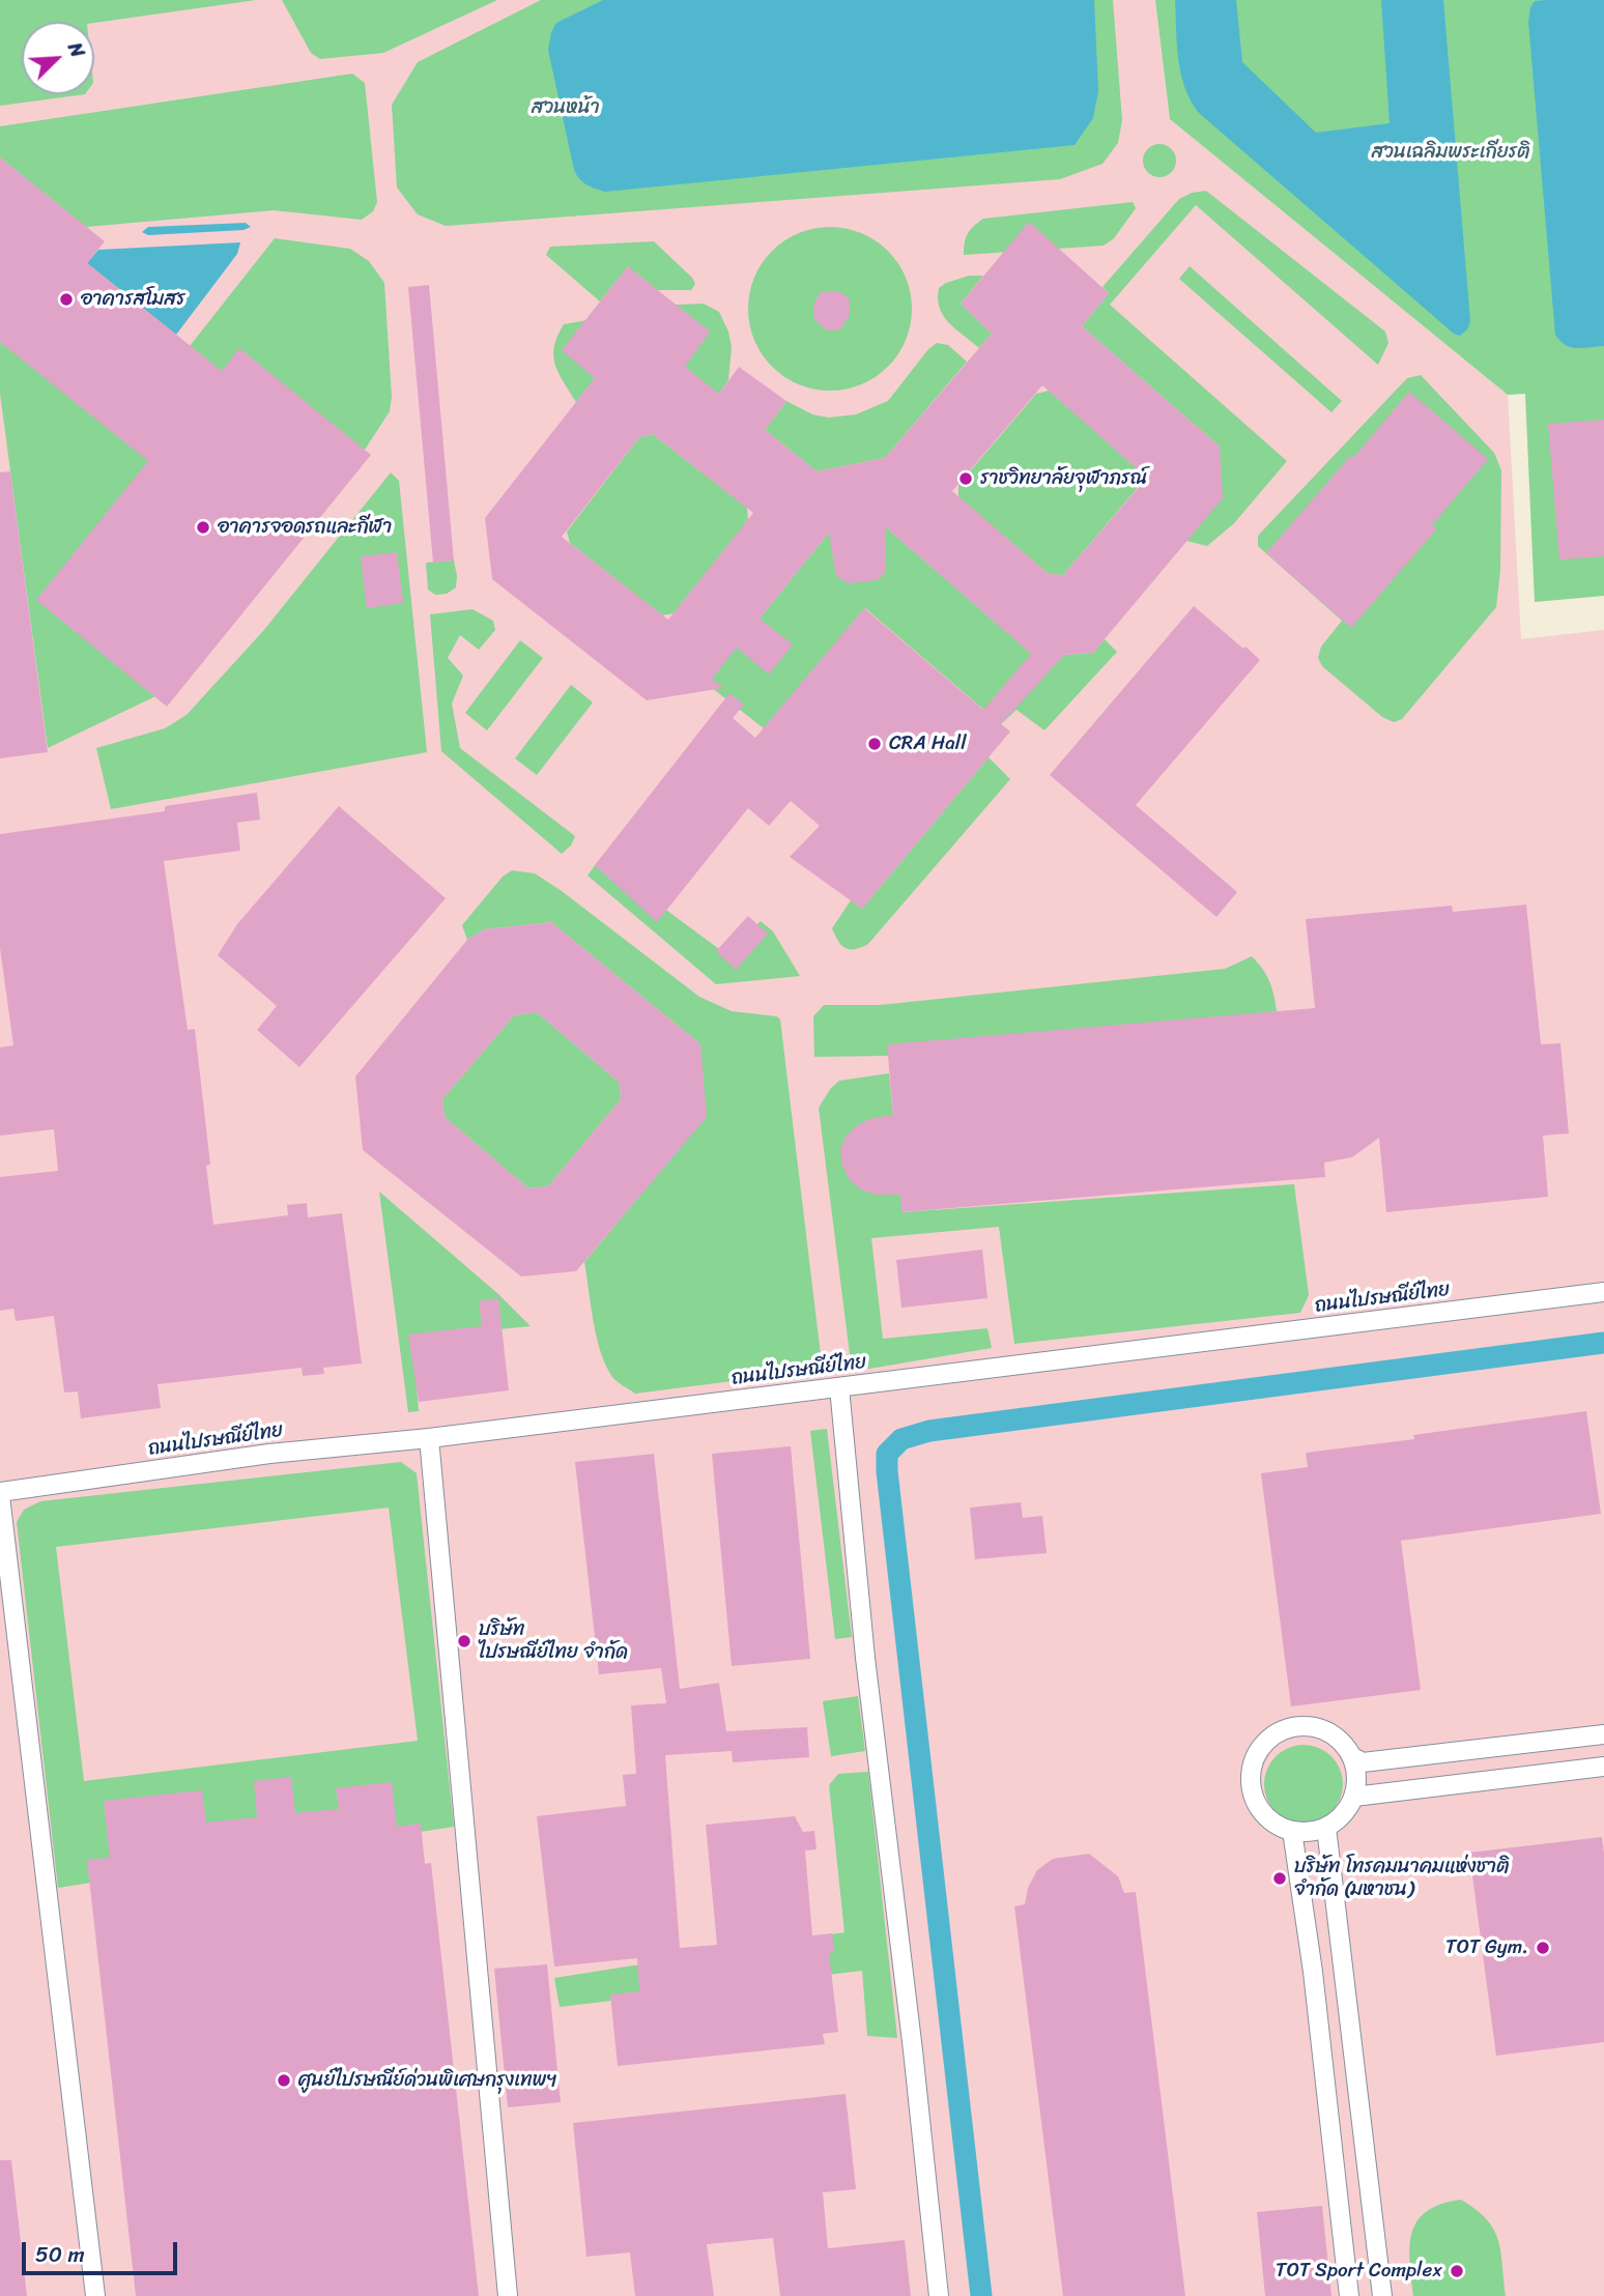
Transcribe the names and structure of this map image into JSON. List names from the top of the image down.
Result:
{
  "streets": {
    "street": ["ถนนไปรษณีย์ไทย"]
  },
  "parks": ["สวนหน้า", "สวนเฉลิมพระเกียรติ"],
  "places": [
    "อาคารสโมสร",
    "ราชวิทยาลัยจุฬาภรณ์",
    "อาคารจอดรถและกีฬา",
    "CRA Hall",
    "บริษัท ไปรษณีย์ไทย จำกัด",
    "บริษัท โทรคมนาคมแห่งชาติ จำกัด (มหาชน)",
    "TOT Gym.",
    "ศูนย์ไปรษณีย์ด่วนพิเศษกรุงเทพฯ",
    "TOT Sport Complex"
  ],
  "scale_bar": "50 m",
  "north": "top right"
}
